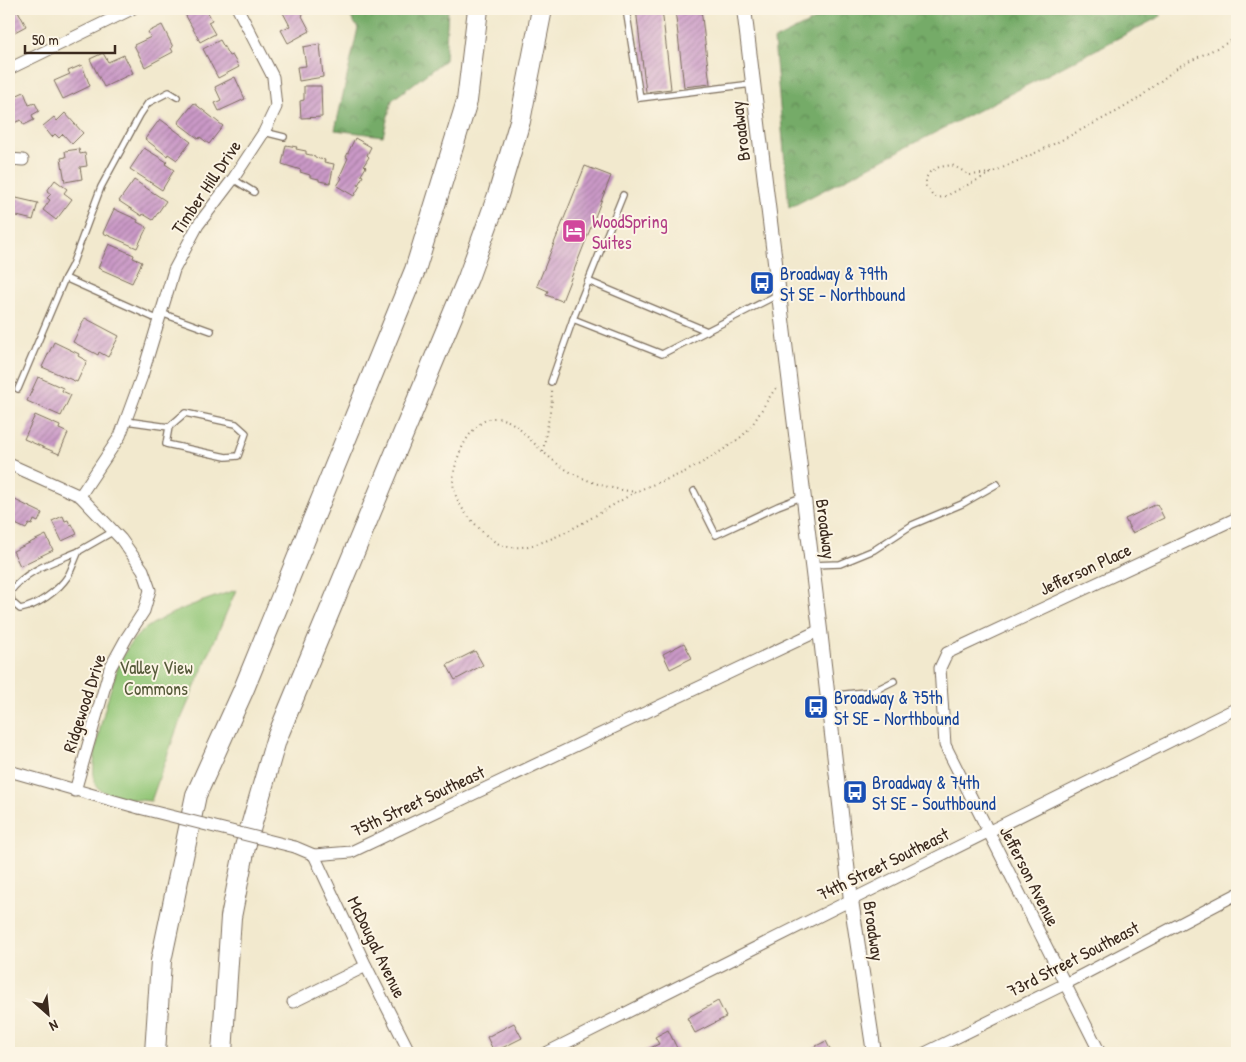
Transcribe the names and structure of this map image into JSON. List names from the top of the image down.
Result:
{
  "streets": {
    "street": [
      "Broadway",
      "Timber Hill Drive",
      "Jefferson Place",
      "Ridgewood Drive",
      "75th Street Southeast",
      "74th Street Southeast",
      "Jefferson Avenue",
      "McDougal Avenue",
      "73rd Street Southeast"
    ]
  },
  "crossings": [
    ["Broadway", "75th Street Southeast"],
    ["Broadway", "74th Street Southeast"],
    ["Timber Hill Drive", "Ridgewood Drive"],
    ["Jefferson Place", "Jefferson Avenue"],
    ["Ridgewood Drive", "75th Street Southeast"],
    ["75th Street Southeast", "McDougal Avenue"],
    ["74th Street Southeast", "Jefferson Avenue"],
    ["Jefferson Avenue", "73rd Street Southeast"]
  ],
  "parks": ["Valley View Commons"],
  "places": {
    "hotel": ["WoodSpring Suites"],
    "bus stop": ["Broadway & 79th St SE - Northbound", "Broadway & 75th St SE - Northbound", "Broadway & 74th St SE - Southbound"]
  },
  "scale_bar": "50 m",
  "north": "bottom right"
}
